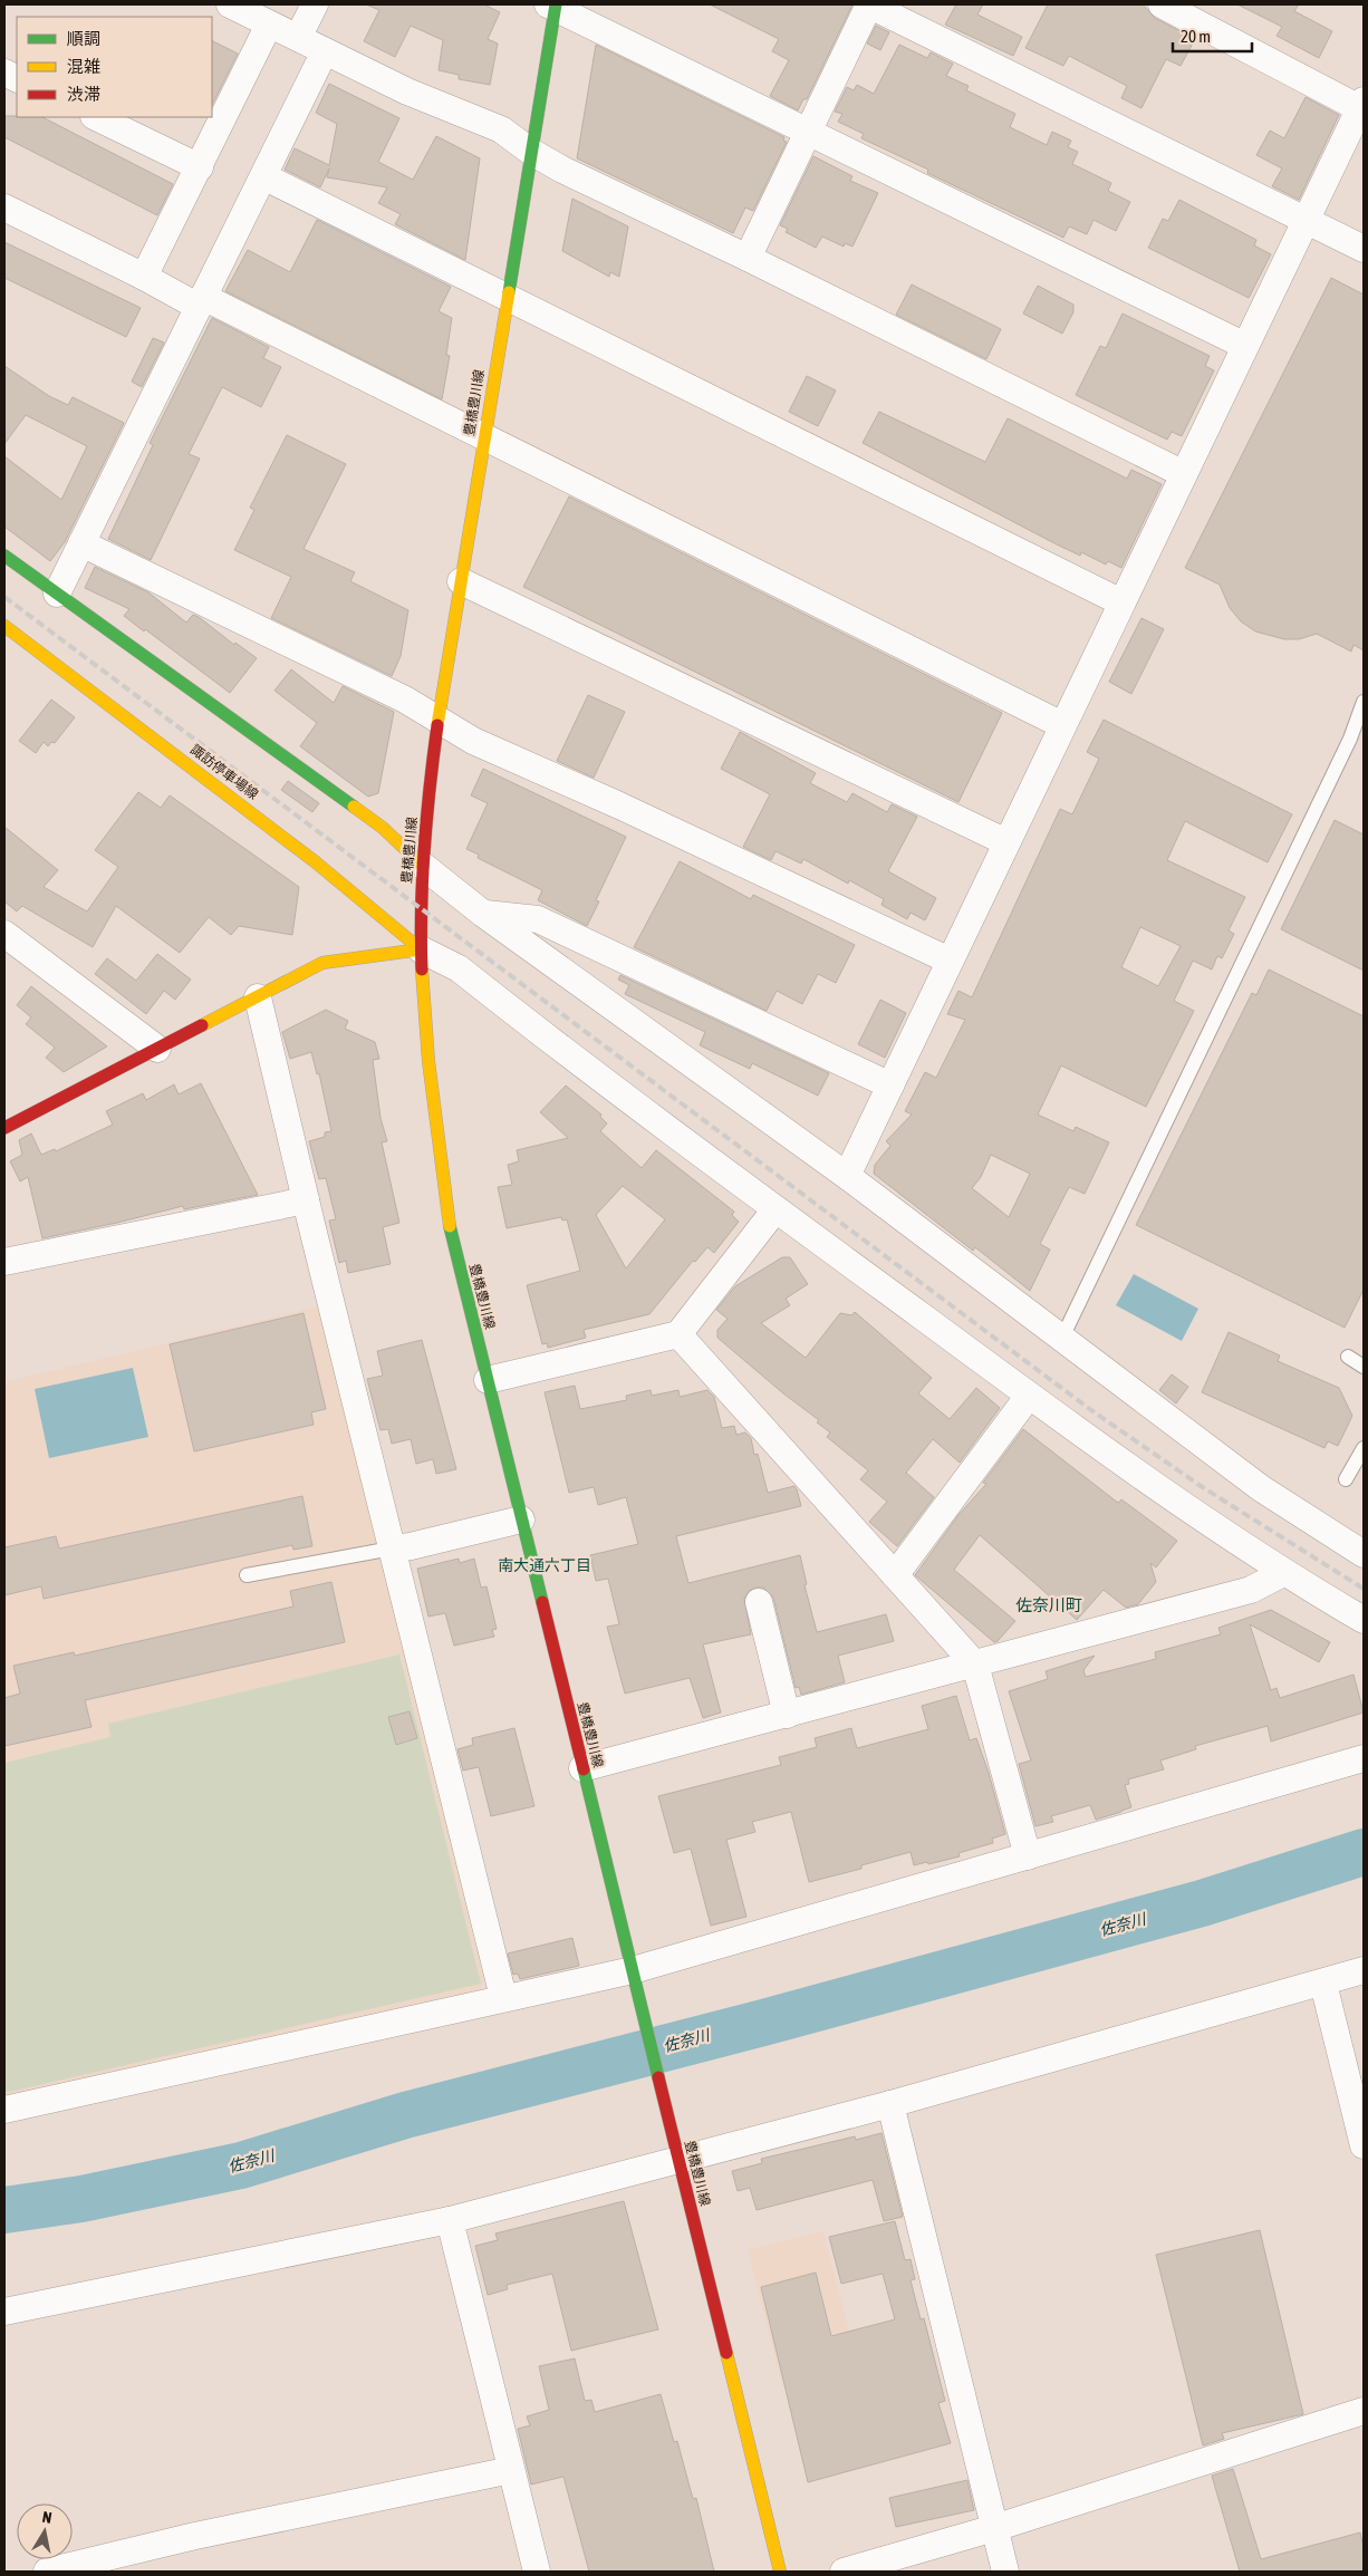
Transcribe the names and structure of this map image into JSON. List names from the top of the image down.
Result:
{
  "streets": {
    "main road": ["豊橋豊川線", "諏訪停車場線"]
  },
  "crossings": [
    ["豊橋豊川線", "諏訪停車場線"]
  ],
  "districts": ["南大通六丁目", "佐奈川町"],
  "water": ["佐奈川"],
  "legend": ["順調", "混雑", "渋滞"],
  "scale_bar": "20 m",
  "north": "top"
}
